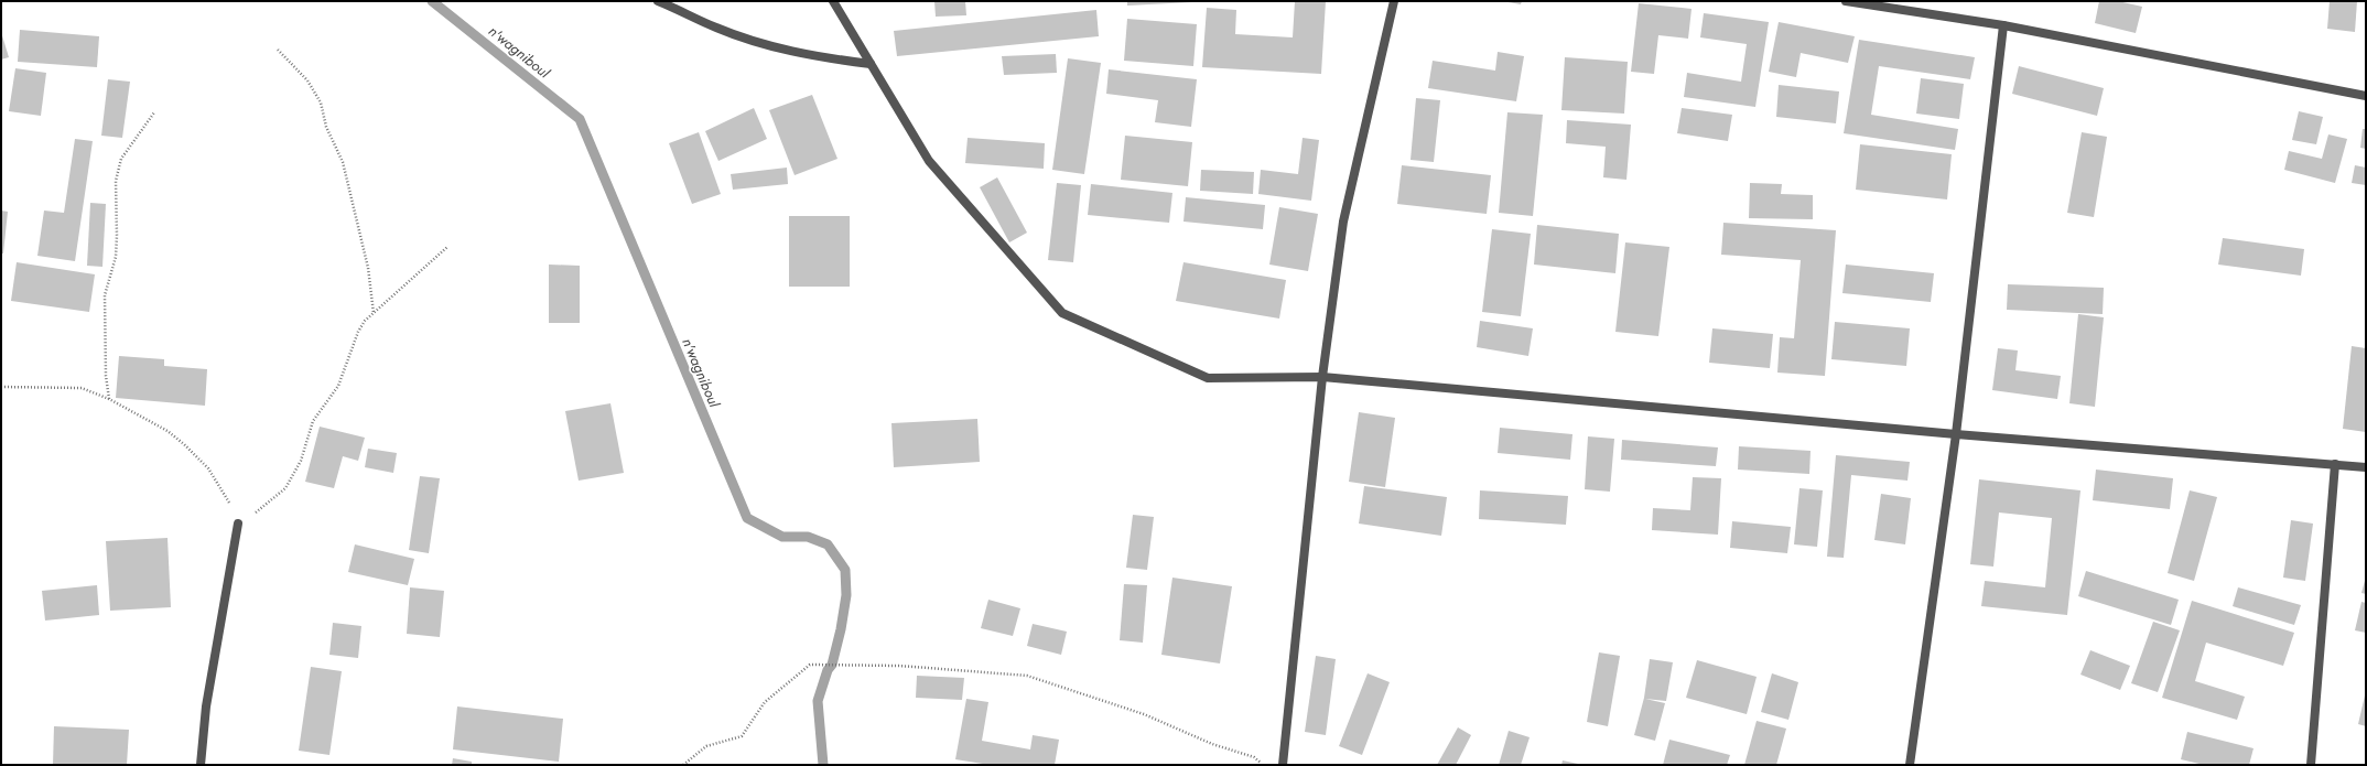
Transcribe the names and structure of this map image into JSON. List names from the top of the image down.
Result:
{
  "water": ["n'wagniboul"]
}
